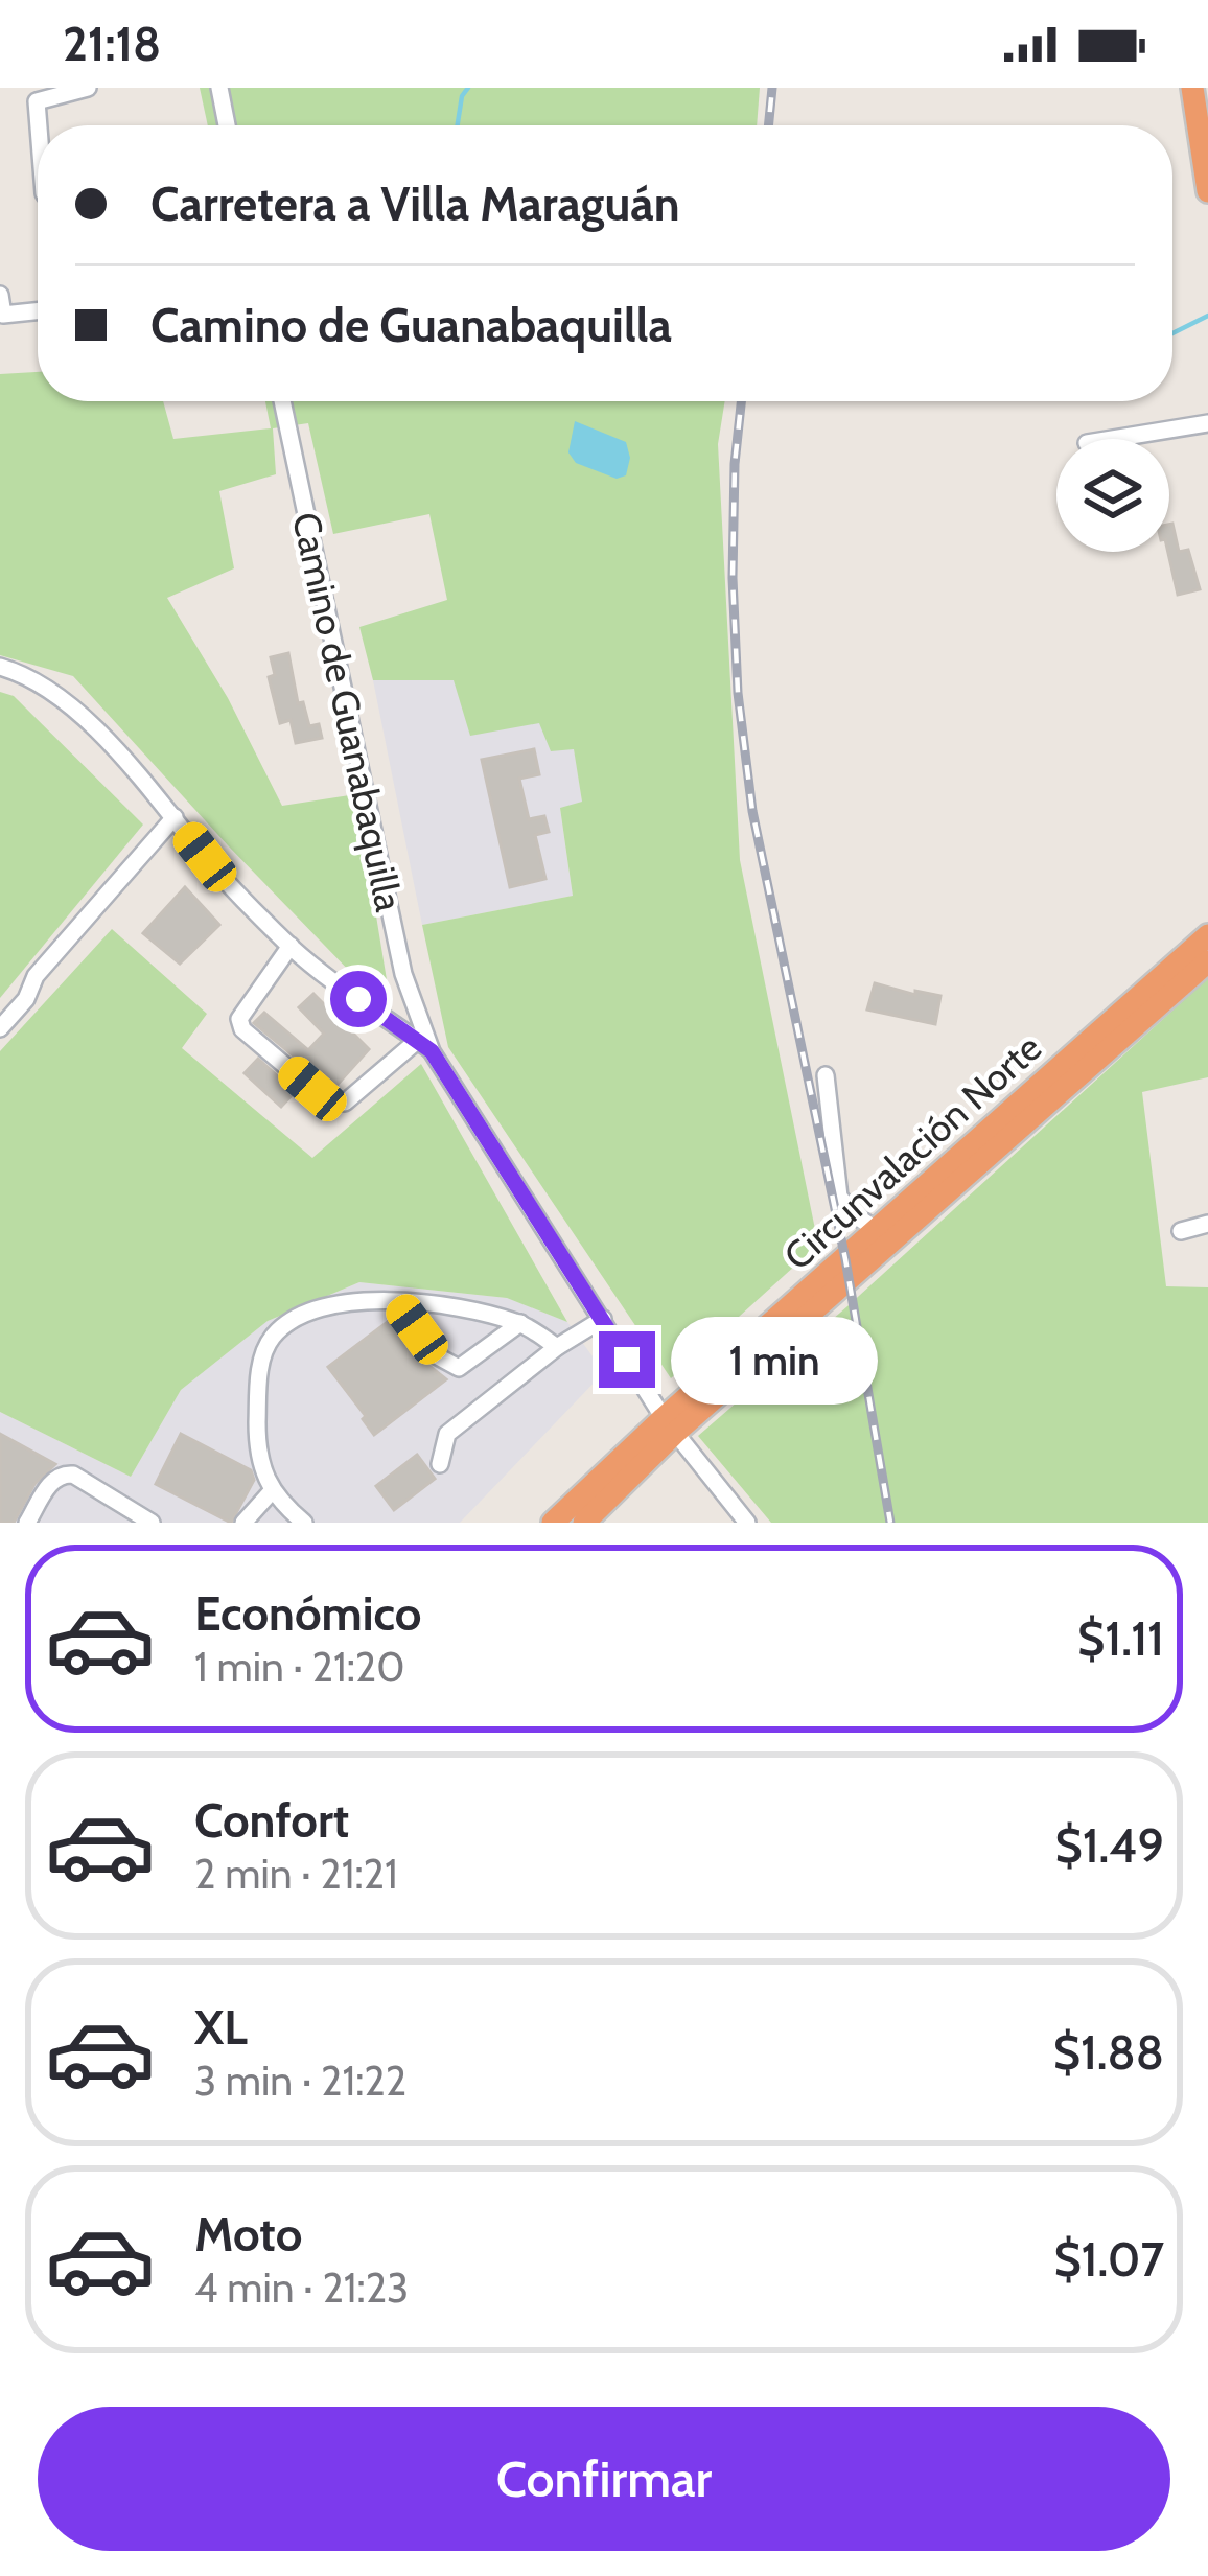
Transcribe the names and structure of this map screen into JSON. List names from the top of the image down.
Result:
{
  "streets": {
    "highway": ["Circunvalación Norte"],
    "street": ["Camino de Guanabaquilla"]
  },
  "crossings": [
    ["Camino de Guanabaquilla", "Circunvalación Norte"]
  ],
  "page": {
    "status": "21:18",
    "banner": ["Carretera a Villa Maraguán", "Camino de Guanabaquilla"],
    "bubble": "1 min",
    "list": [
      {
        "name": "Económico",
        "note": "1 min · 21:20",
        "value": "$1.11"
      },
      {
        "name": "Confort",
        "note": "2 min · 21:21",
        "value": "$1.49"
      },
      {
        "name": "XL",
        "note": "3 min · 21:22",
        "value": "$1.88"
      },
      {
        "name": "Moto",
        "note": "4 min · 21:23",
        "value": "$1.07"
      }
    ],
    "buttons": "Confirmar"
  }
}
